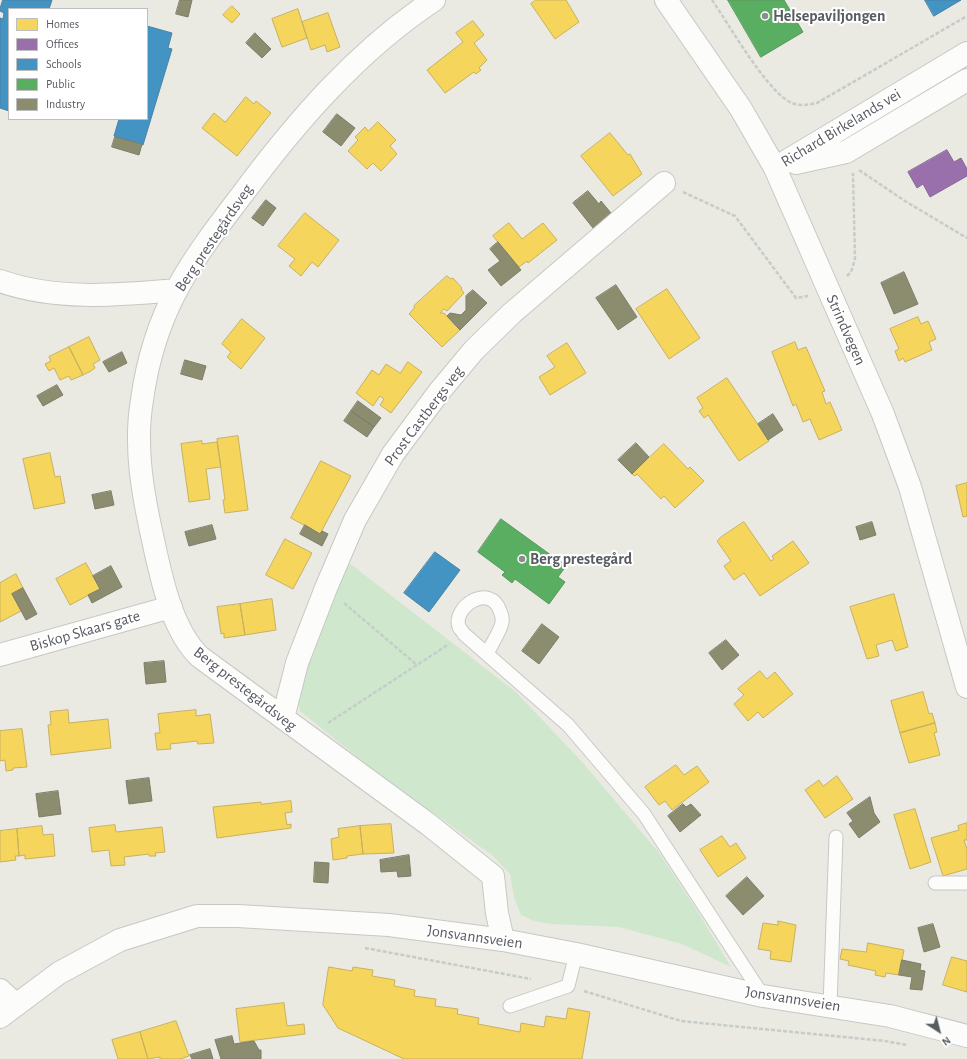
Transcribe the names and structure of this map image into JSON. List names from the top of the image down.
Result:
{
  "streets": {
    "street": [
      "Richard Birkelands vei",
      "Berg prestegårdsveg",
      "Strindvegen",
      "Prost Castbergs veg",
      "Biskop Skaars gate",
      "Jonsvannsveien"
    ]
  },
  "crossings": [
    ["Richard Birkelands vei", "Strindvegen"],
    ["Berg prestegårdsveg", "Prost Castbergs veg"],
    ["Berg prestegårdsveg", "Biskop Skaars gate"],
    ["Berg prestegårdsveg", "Jonsvannsveien"]
  ],
  "places": ["Helsepaviljongen", "Berg prestegård"],
  "legend": [
    "Homes",
    "Offices",
    "Schools",
    "Public",
    "Industry"
  ],
  "north": "bottom right"
}
